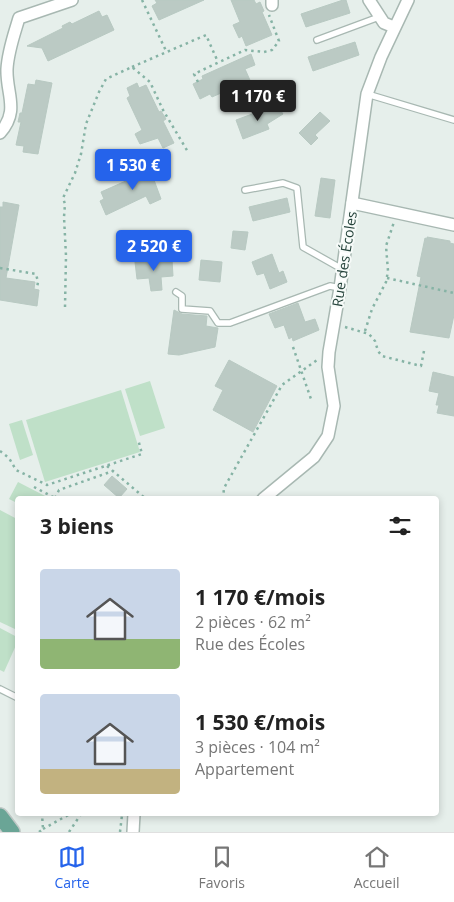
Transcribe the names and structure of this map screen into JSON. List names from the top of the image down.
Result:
{
  "streets": {
    "street": ["Rue des Écoles"]
  },
  "page": {
    "price": ["1 170 €", "1 530 €", "2 520 €"],
    "heading": "3 biens",
    "list": [
      {
        "name": "1 170 €/mois",
        "note": "2 pièces · 62 m² · Rue des Écoles"
      },
      {
        "name": "1 530 €/mois",
        "note": "3 pièces · 104 m² · Appartement"
      }
    ],
    "tabs": ["Carte", "Favoris", "Accueil"]
  }
}
